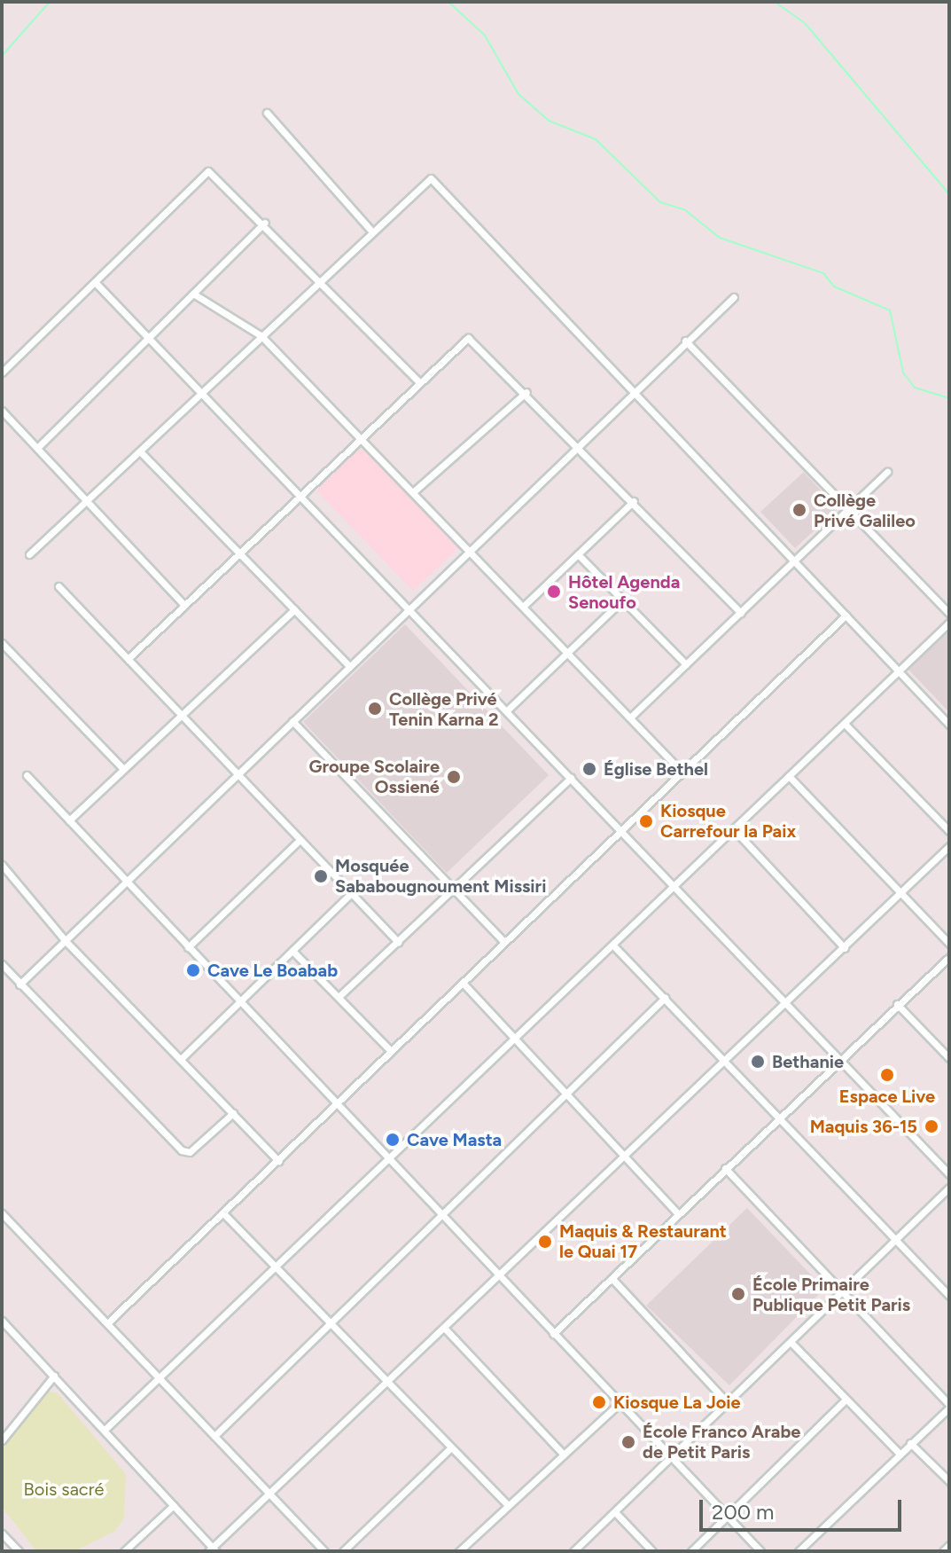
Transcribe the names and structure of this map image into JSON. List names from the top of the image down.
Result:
{
  "parks": ["Bois sacré"],
  "places": [
    "Collège Privé Galileo",
    "Hôtel Agenda Senoufo",
    "Collège Privé Tenin Karna 2",
    "Église Bethel",
    "Groupe Scolaire Ossiené",
    "Kiosque Carrefour la Paix",
    "Mosquée Sababougnoument Missiri",
    "Cave Le Boabab",
    "Bethanie",
    "Espace Live",
    "Maquis 36-15",
    "Cave Masta",
    "Maquis & Restaurant le Quai 17",
    "École Primaire Publique Petit Paris",
    "Kiosque La Joie",
    "École Franco Arabe de Petit Paris"
  ],
  "scale_bar": "200 m"
}
